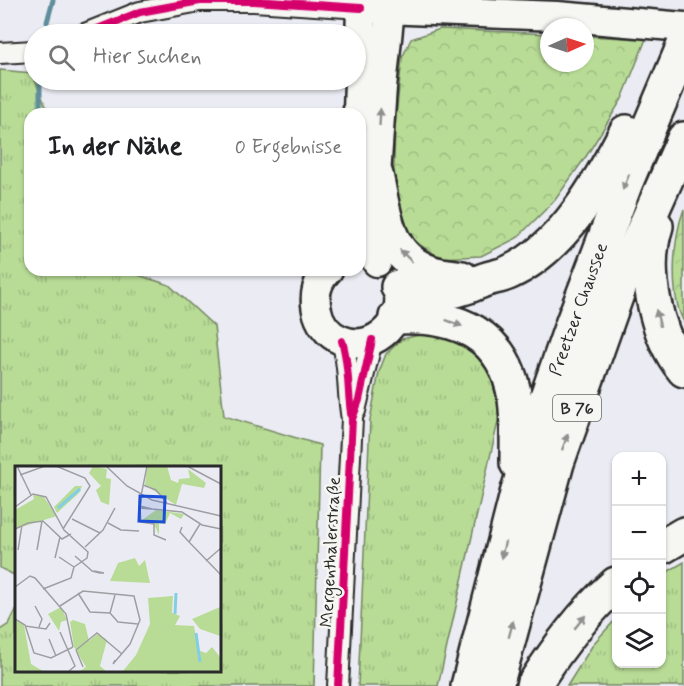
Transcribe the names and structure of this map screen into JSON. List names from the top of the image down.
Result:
{
  "streets": {
    "highway": ["Preetzer Chaussee", "B 76"],
    "street": ["Mergenthalerstraße"]
  },
  "crossings": [
    ["Preetzer Chaussee", "B 76"]
  ],
  "north": "right",
  "page": {
    "search": "Hier suchen",
    "heading": ["In der Nähe", "0 Ergebnisse"],
    "map_buttons": ["+", "−"]
  }
}
